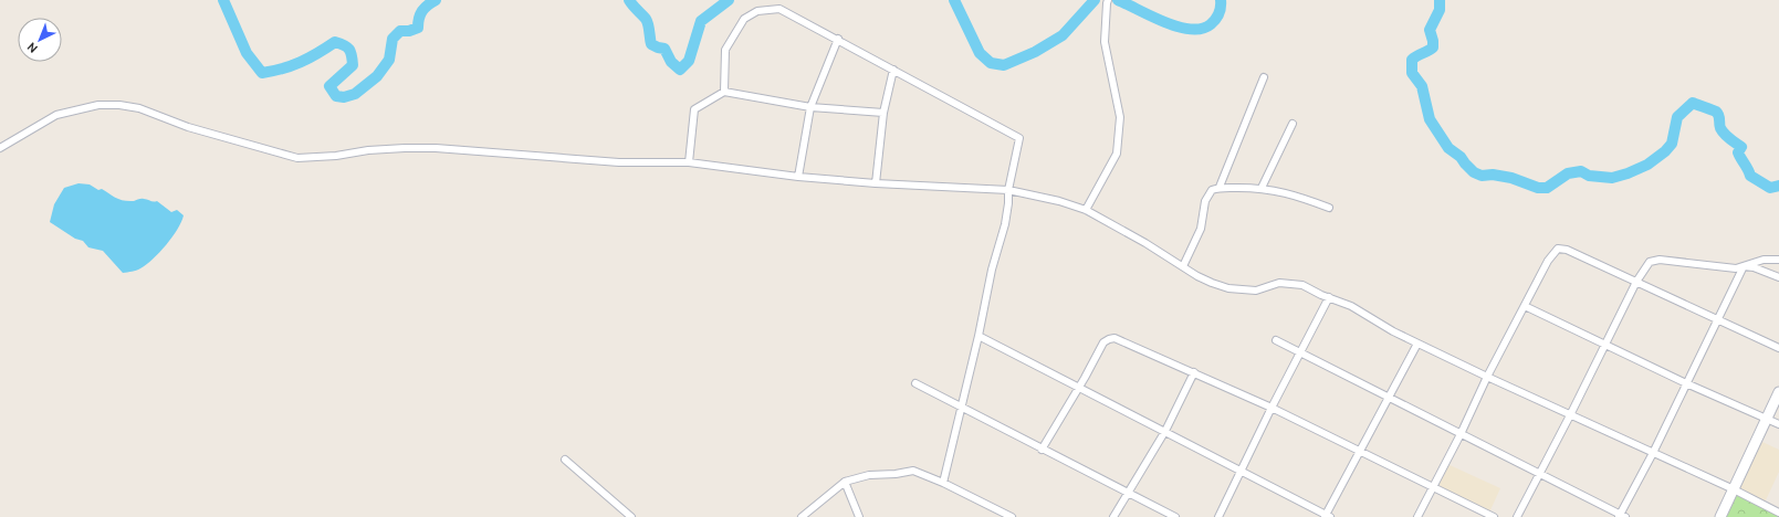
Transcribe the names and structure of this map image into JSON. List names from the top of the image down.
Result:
{
  "north": "bottom left"
}
